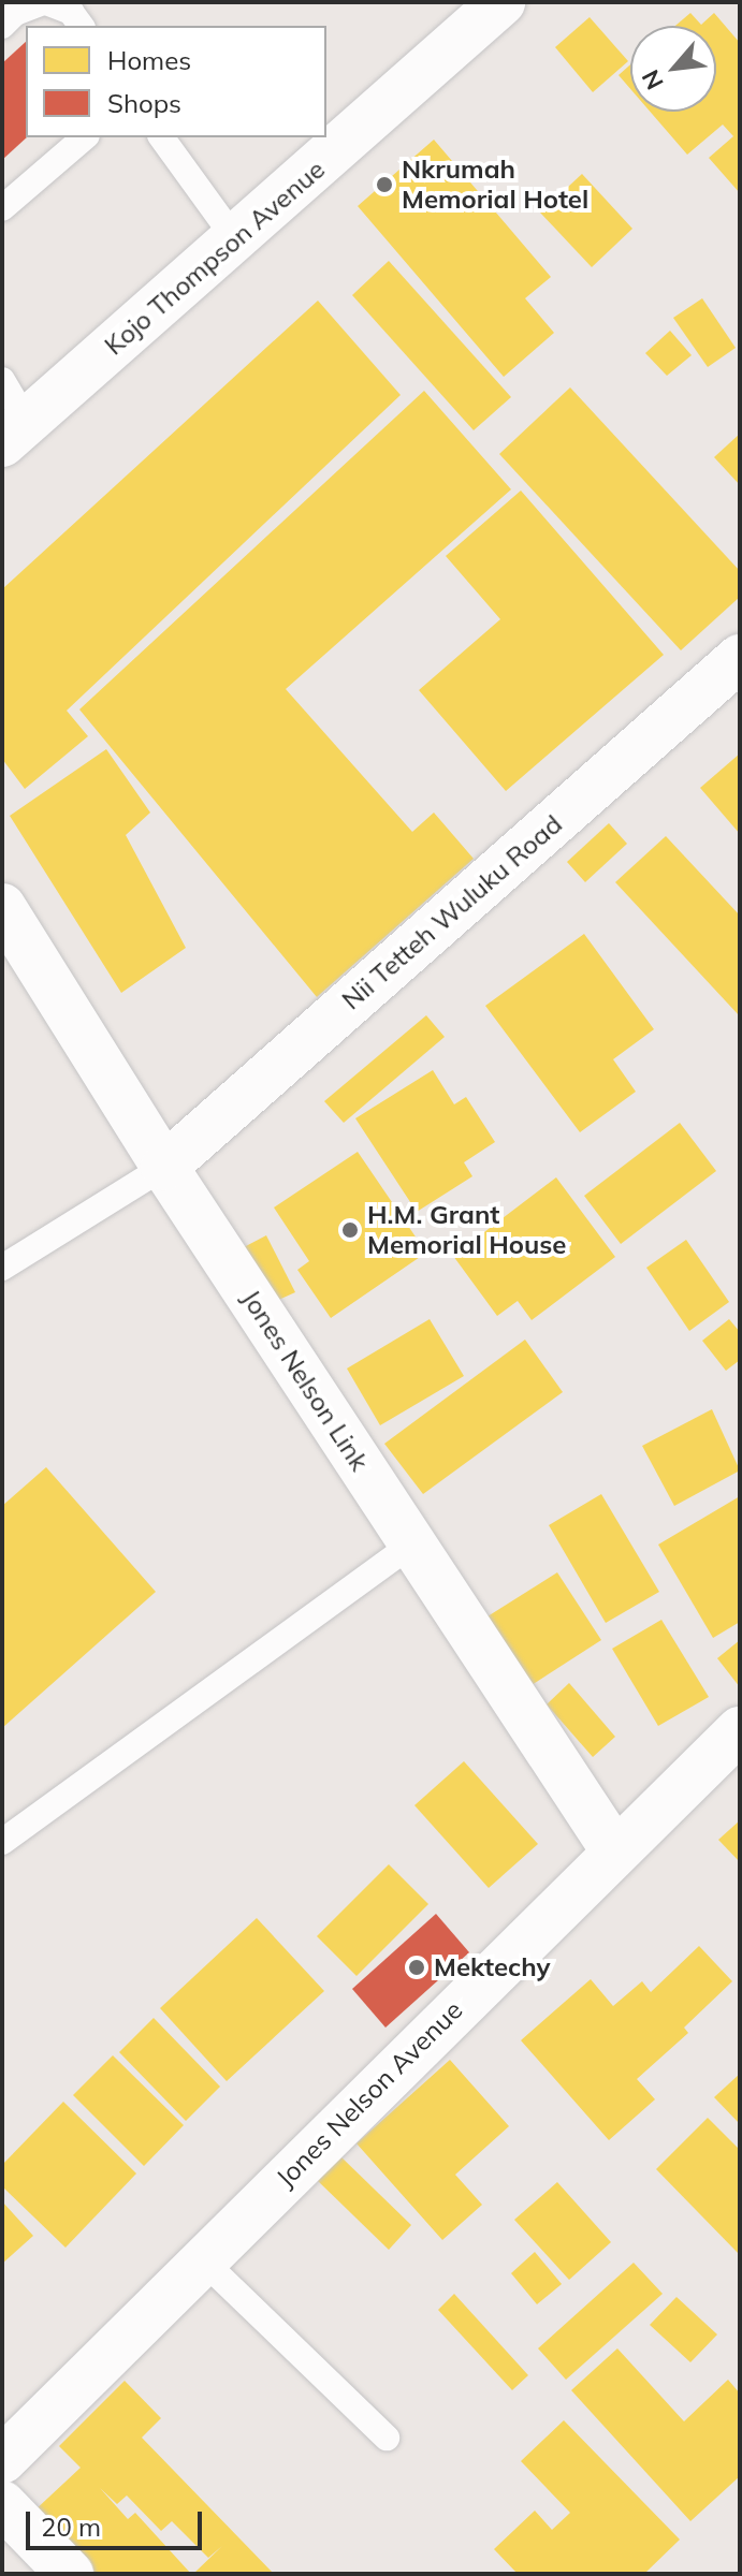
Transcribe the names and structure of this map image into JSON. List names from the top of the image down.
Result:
{
  "streets": {
    "street": [
      "Kojo Thompson Avenue",
      "Nii Tetteh Wuluku Road",
      "Jones Nelson Link",
      "Jones Nelson Avenue"
    ]
  },
  "crossings": [
    ["Nii Tetteh Wuluku Road", "Jones Nelson Link"],
    ["Jones Nelson Link", "Jones Nelson Avenue"]
  ],
  "places": ["Nkrumah Memorial Hotel", "H.M. Grant Memorial House", "Mektechy"],
  "legend": ["Homes", "Shops"],
  "scale_bar": "20 m",
  "north": "bottom left"
}
